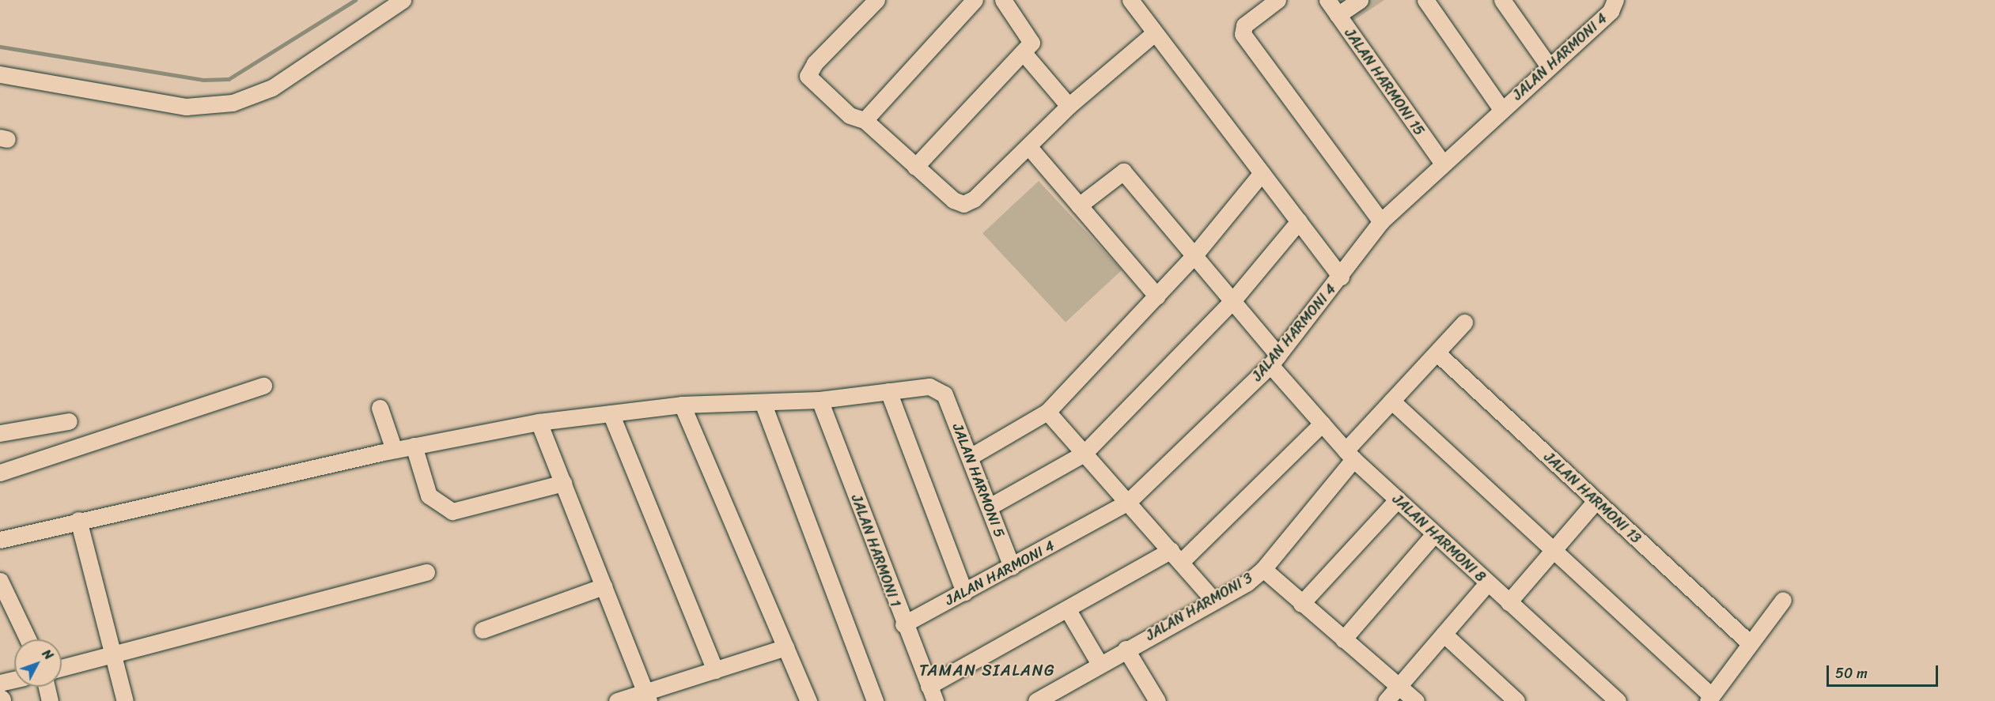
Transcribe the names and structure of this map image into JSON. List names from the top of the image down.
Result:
{
  "streets": {
    "street": [
      "JALAN HARMONI 4",
      "JALAN HARMONI 15",
      "JALAN HARMONI 5",
      "JALAN HARMONI 13",
      "JALAN HARMONI 8",
      "JALAN HARMONI 1",
      "JALAN HARMONI 3"
    ]
  },
  "crossings": [
    ["JALAN HARMONI 4", "JALAN HARMONI 15"],
    ["JALAN HARMONI 4", "JALAN HARMONI 5"],
    ["JALAN HARMONI 4", "JALAN HARMONI 8"],
    ["JALAN HARMONI 4", "JALAN HARMONI 1"],
    ["JALAN HARMONI 13", "JALAN HARMONI 3"],
    ["JALAN HARMONI 8", "JALAN HARMONI 3"]
  ],
  "districts": ["TAMAN SIALANG"],
  "scale_bar": "50 m",
  "north": "top right"
}
